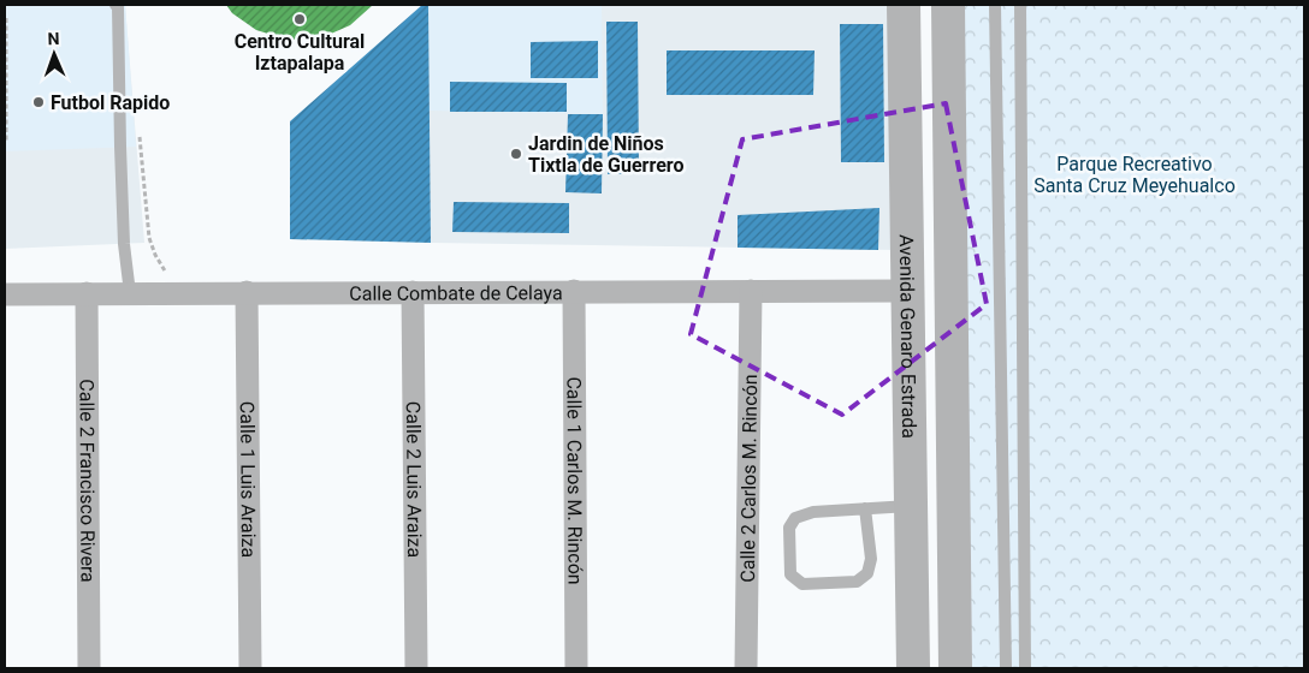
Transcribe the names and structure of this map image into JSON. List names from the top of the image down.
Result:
{
  "streets": {
    "street": [
      "Calle Combate de Celaya",
      "Avenida Genaro Estrada",
      "Calle 2 Luis Araiza",
      "Calle 1 Carlos M. Rincón",
      "Calle 2 Carlos M. Rincón",
      "Calle 2 Francisco Rivera",
      "Calle 1 Luis Araiza"
    ]
  },
  "crossings": [
    ["Calle Combate de Celaya", "Avenida Genaro Estrada"],
    ["Calle Combate de Celaya", "Calle 2 Luis Araiza"],
    ["Calle Combate de Celaya", "Calle 1 Carlos M. Rincón"],
    ["Calle Combate de Celaya", "Calle 2 Carlos M. Rincón"],
    ["Calle Combate de Celaya", "Calle 2 Francisco Rivera"],
    ["Calle Combate de Celaya", "Calle 1 Luis Araiza"]
  ],
  "parks": ["Parque Recreativo Santa Cruz Meyehualco"],
  "places": ["Centro Cultural Iztapalapa", "Futbol Rapido", "Jardin de Niños Tixtla de Guerrero"],
  "north": "top"
}
